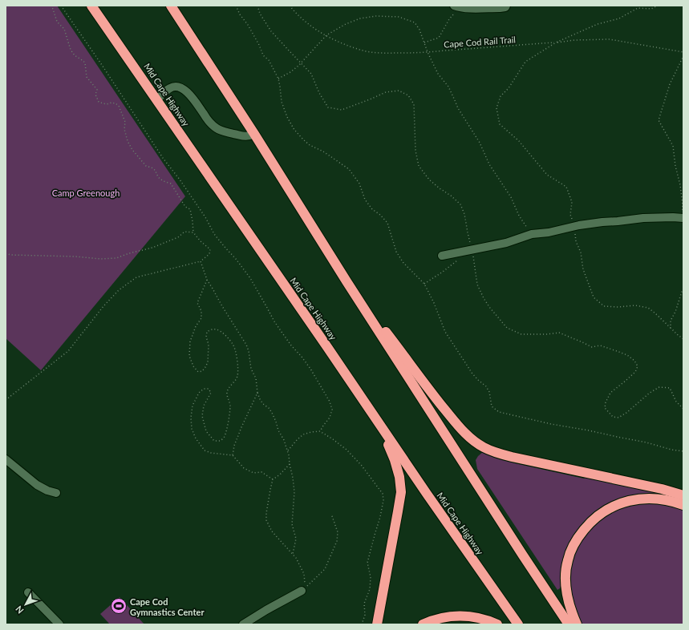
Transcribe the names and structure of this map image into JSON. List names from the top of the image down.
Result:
{
  "streets": {
    "highway": ["Mid Cape Highway"],
    "path": ["Cape Cod Rail Trail"]
  },
  "parks": ["Camp Greenough"],
  "places": {
    "sports": ["Cape Cod Gymnastics Center"]
  },
  "north": "bottom left"
}
